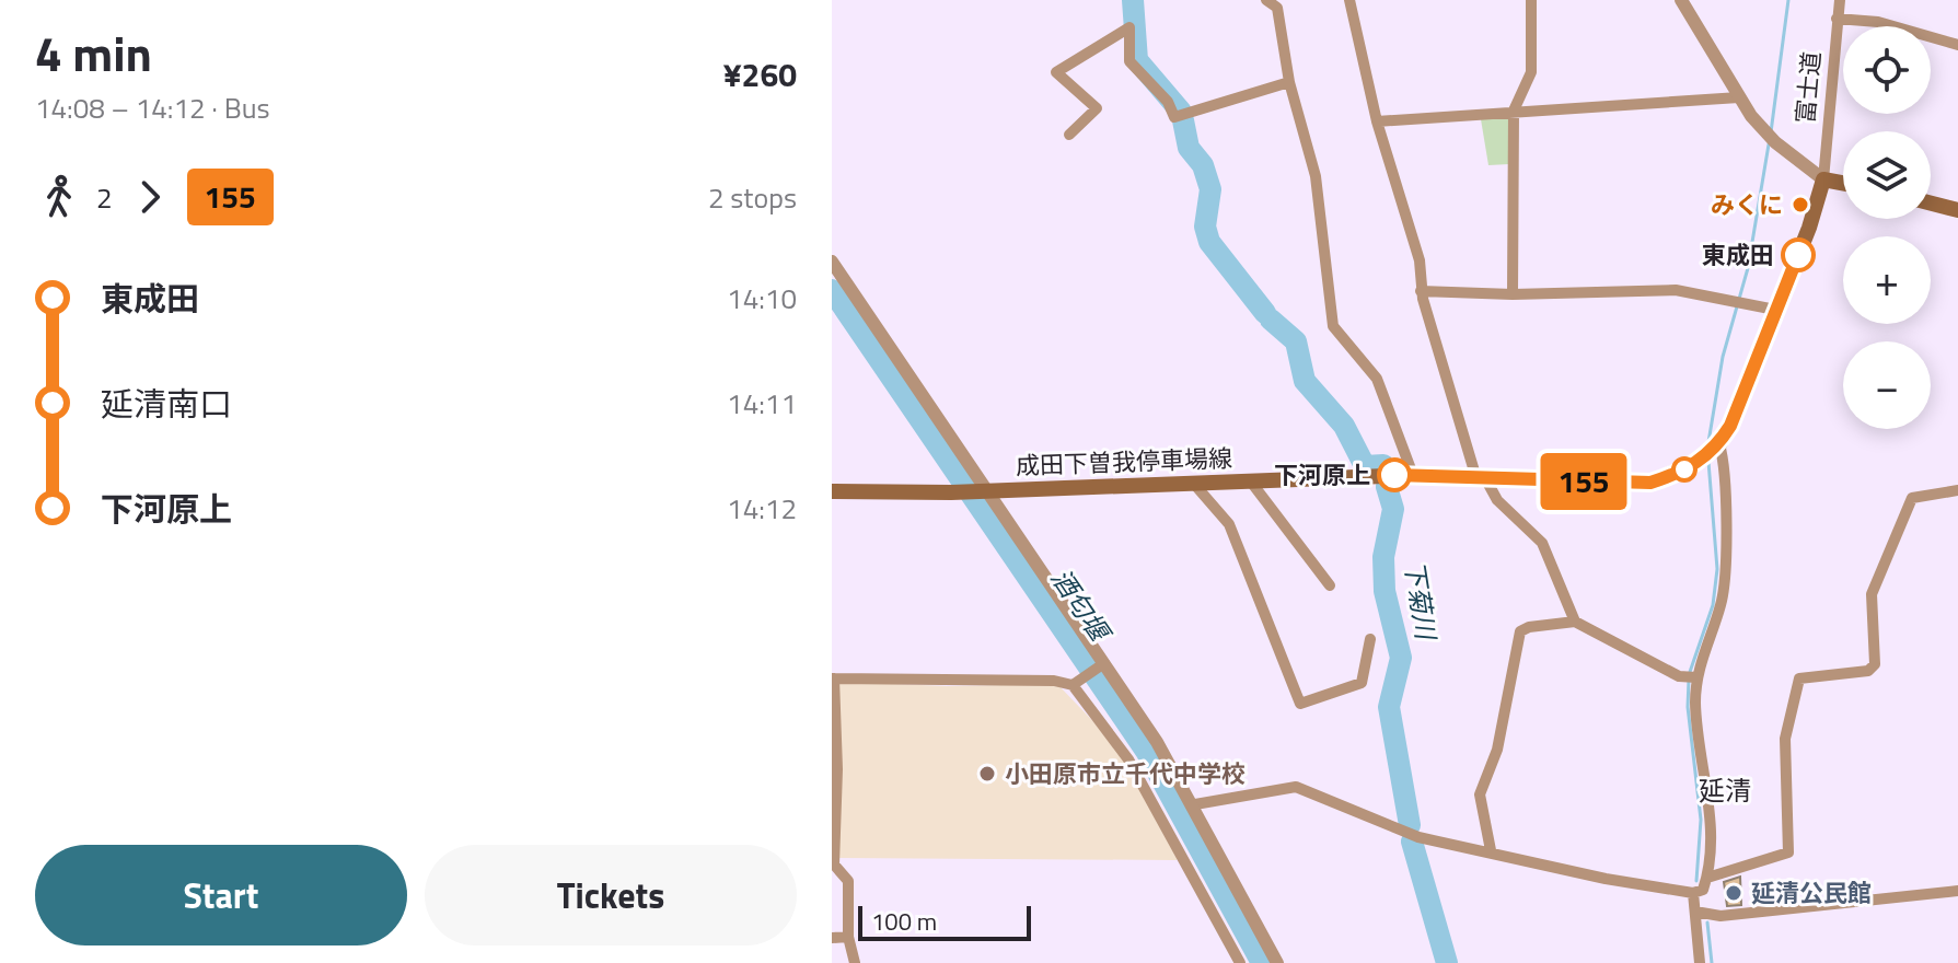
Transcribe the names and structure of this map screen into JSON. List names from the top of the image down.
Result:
{
  "streets": {
    "main road": ["成田下曽我停車場線"],
    "street": ["富士道"]
  },
  "crossings": [
    ["富士道", "成田下曽我停車場線"]
  ],
  "districts": ["延清"],
  "water": ["下菊川", "酒匂堰"],
  "places": [
    "みくに",
    "東成田",
    "下河原上",
    "小田原市立千代中学校",
    "延清公民館"
  ],
  "lines": ["bus line 155"],
  "scale_bar": "100 m",
  "page": {
    "heading": ["4 min", "14:08 – 14:12 · Bus", "¥260"],
    "on_map": "155",
    "map_buttons": ["+", "−"],
    "legs": ["2", "155", "2 stops"],
    "list": [
      {
        "name": "東成田",
        "value": "14:10"
      },
      {
        "name": "延清南口",
        "value": "14:11"
      },
      {
        "name": "下河原上",
        "value": "14:12"
      }
    ],
    "buttons": ["Start", "Tickets"],
    "scale": "100 m"
  }
}
